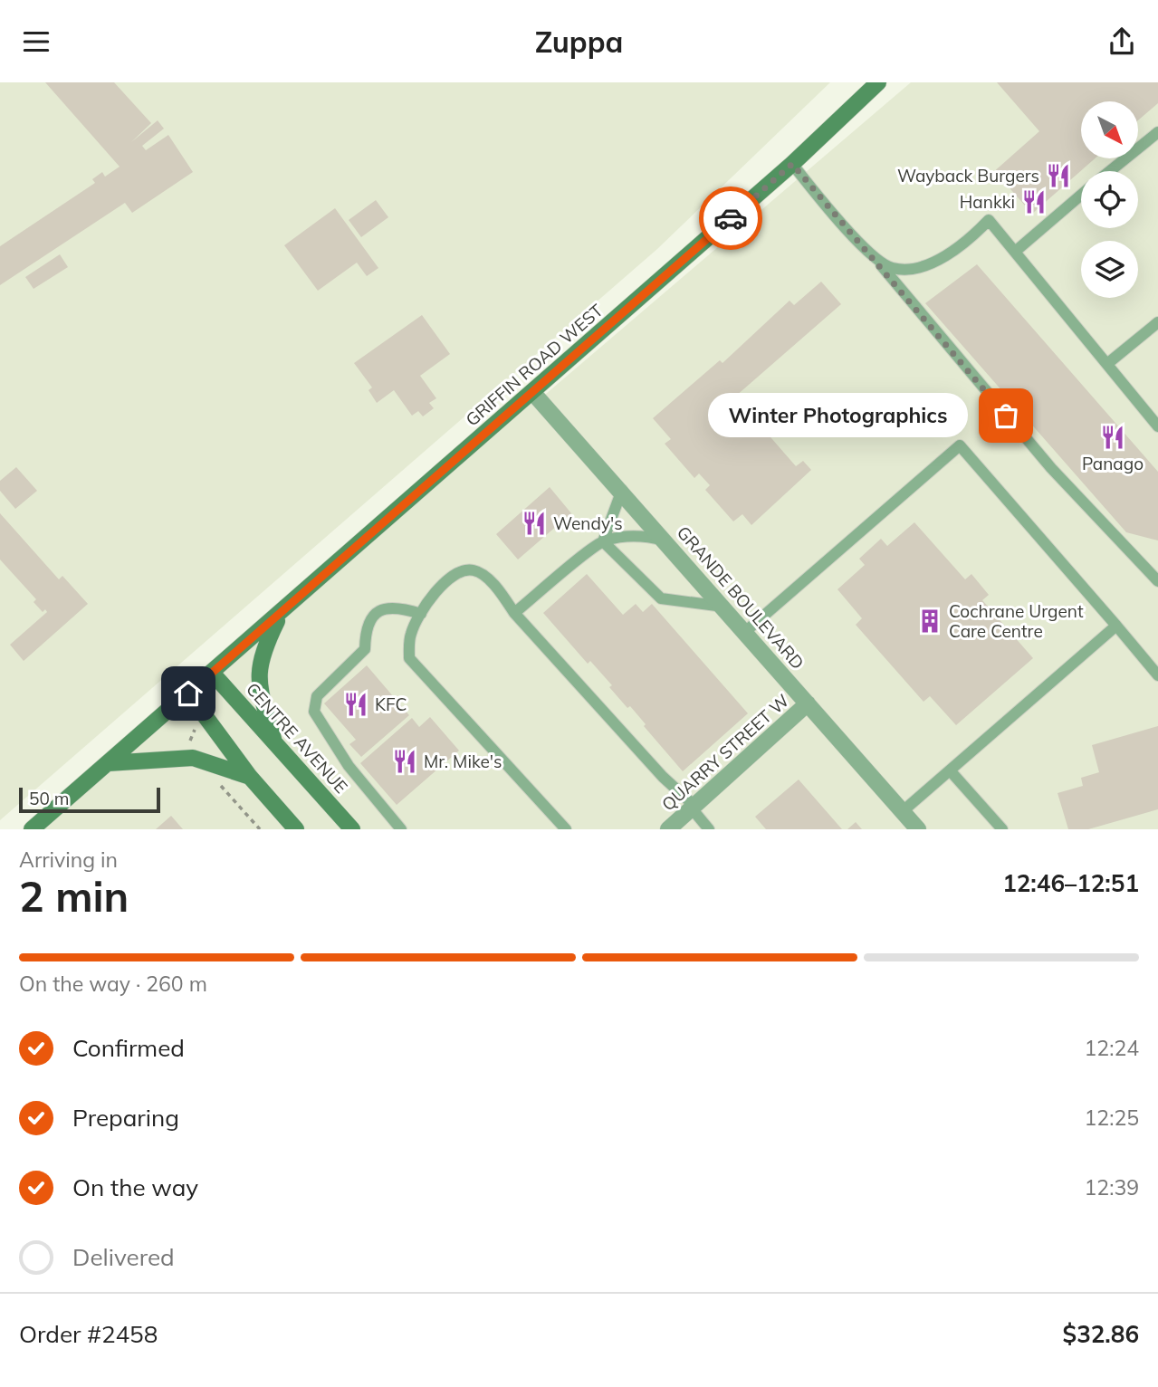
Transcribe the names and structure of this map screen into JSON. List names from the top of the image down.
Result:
{
  "streets": {
    "main road": ["GRIFFIN ROAD WEST", "CENTRE AVENUE"],
    "street": ["GRANDE BOULEVARD", "QUARRY STREET W"]
  },
  "crossings": [
    ["GRIFFIN ROAD WEST", "GRANDE BOULEVARD"],
    ["GRIFFIN ROAD WEST", "CENTRE AVENUE"],
    ["GRANDE BOULEVARD", "QUARRY STREET W"]
  ],
  "places": {
    "restaurant": [
      "Wayback Burgers",
      "Hankki",
      "Panago",
      "Wendy's",
      "KFC",
      "Mr. Mike's"
    ],
    "other": ["Winter Photographics"],
    "building": ["Cochrane Urgent Care Centre"]
  },
  "scale_bar": "50 m",
  "north": "bottom right",
  "page": {
    "header": "Zuppa",
    "bubble": "Winter Photographics",
    "scale": "50 m",
    "heading": ["2 min", "Arriving in", "12:46–12:51"],
    "panel": ["Order #2458", "$32.86"],
    "bar": "On the way · 260 m",
    "list": [
      ["Confirmed", "12:24"],
      ["Preparing", "12:25"],
      ["On the way", "12:39"],
      "Delivered"
    ]
  }
}
